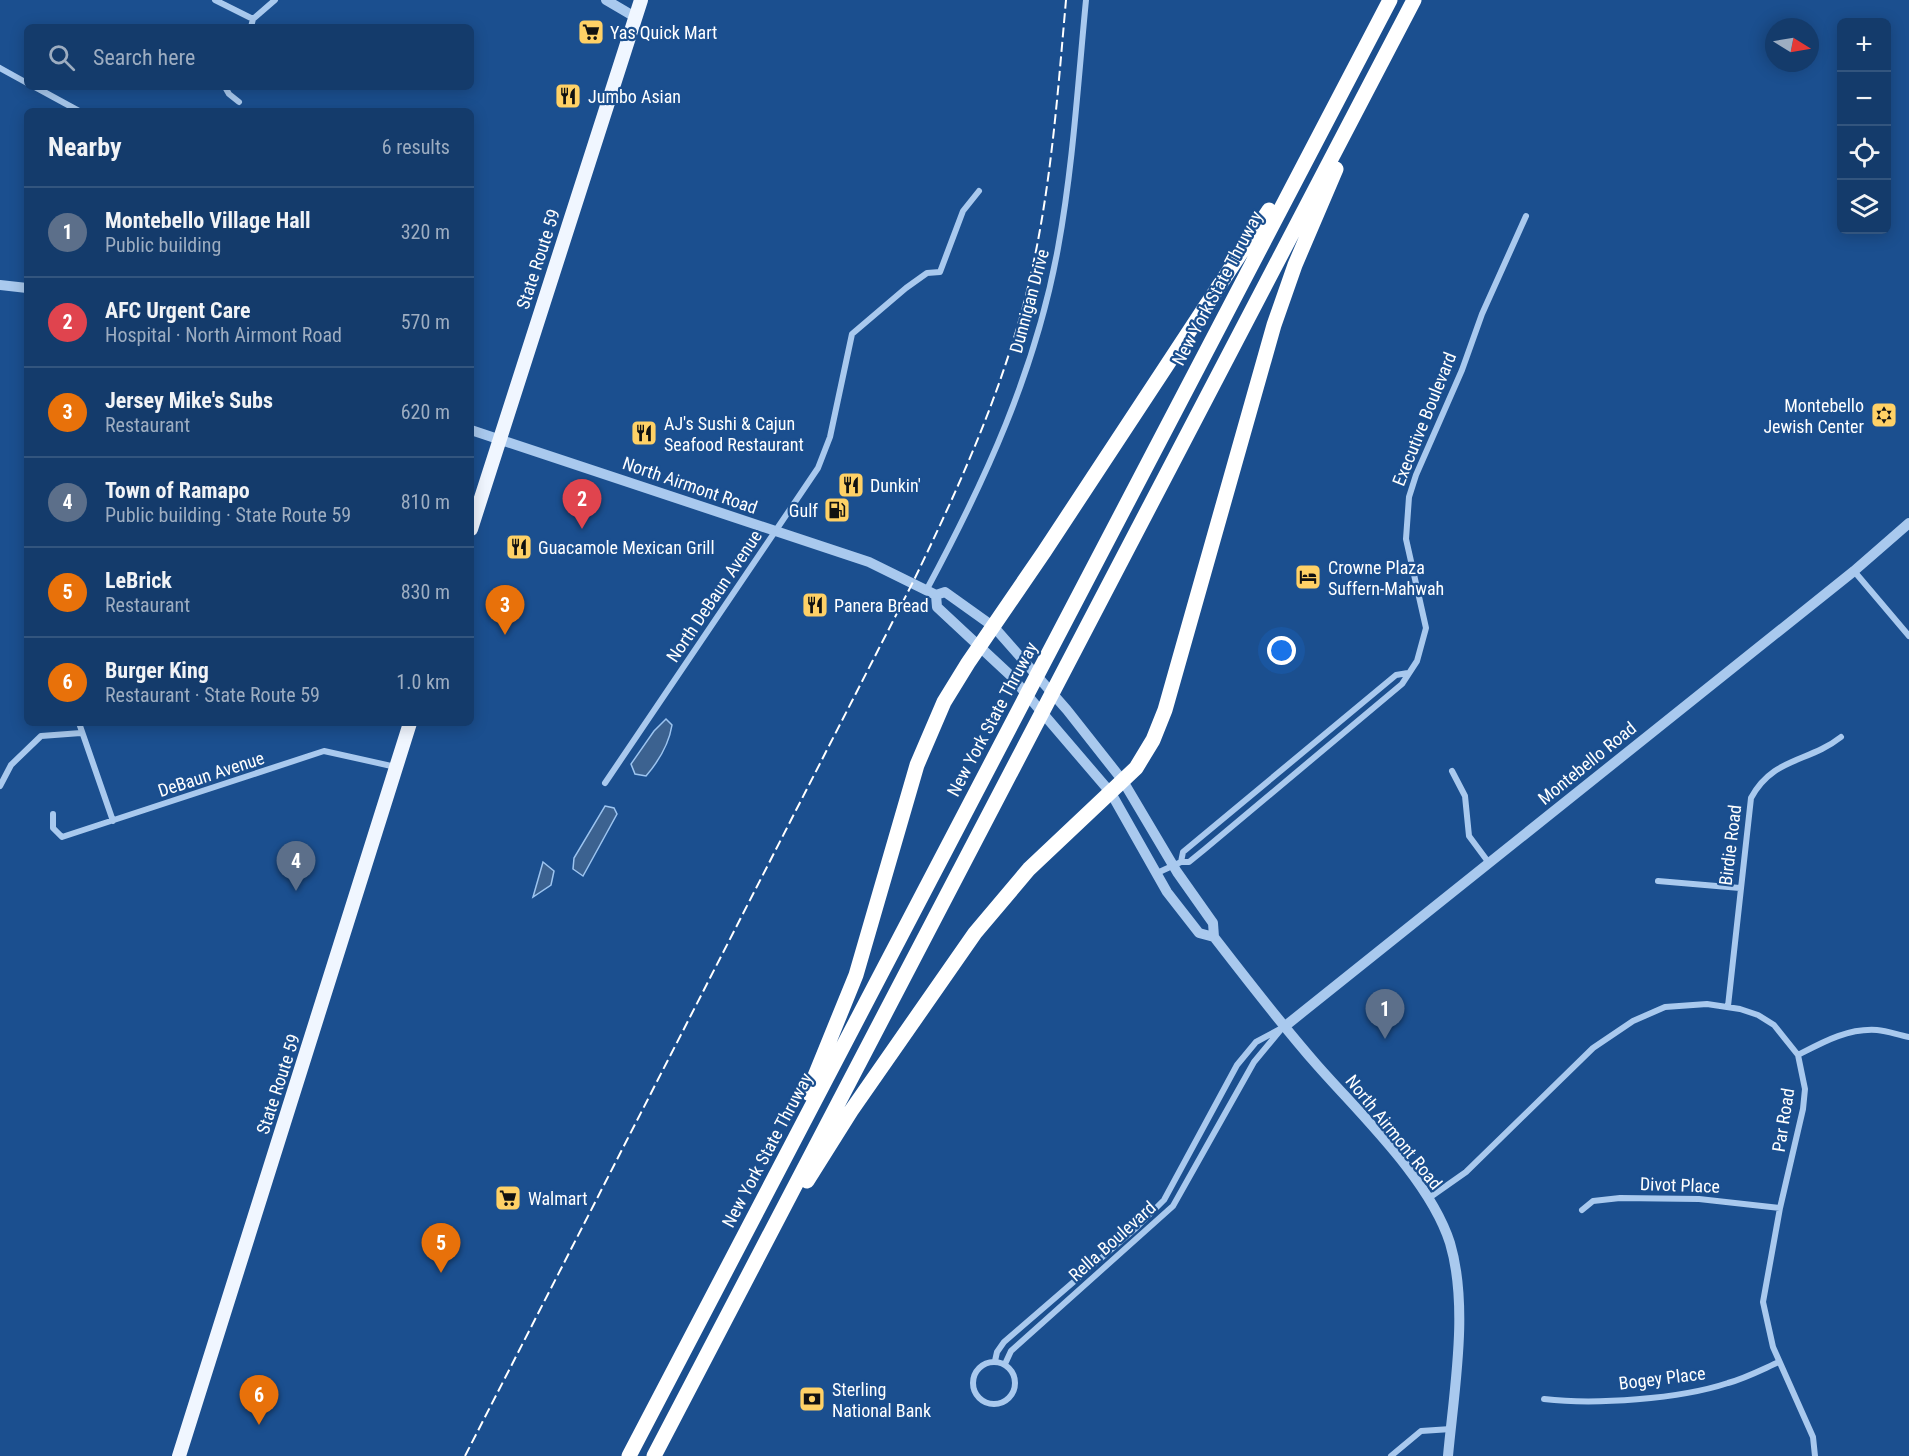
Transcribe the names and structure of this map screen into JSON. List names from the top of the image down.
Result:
{
  "streets": {
    "highway": ["New York State Thruway"],
    "main road": ["State Route 59"],
    "street": [
      "Dunnigan Drive",
      "Executive Boulevard",
      "North Airmont Road",
      "North DeBaun Avenue",
      "Montebello Road",
      "DeBaun Avenue",
      "Birdie Road",
      "Par Road",
      "Divot Place",
      "Rella Boulevard",
      "Bogey Place"
    ]
  },
  "crossings": [
    ["State Route 59", "North Airmont Road"],
    ["State Route 59", "DeBaun Avenue"],
    ["Dunnigan Drive", "North Airmont Road"],
    ["Executive Boulevard", "North Airmont Road"],
    ["North Airmont Road", "North DeBaun Avenue"],
    ["North Airmont Road", "Montebello Road"],
    ["North Airmont Road", "Par Road"],
    ["North Airmont Road", "Rella Boulevard"],
    ["Montebello Road", "Rella Boulevard"],
    ["Birdie Road", "Par Road"],
    ["Par Road", "Divot Place"],
    ["Par Road", "Bogey Place"]
  ],
  "places": {
    "supermarket": ["Yas Quick Mart", "Walmart"],
    "restaurant": [
      "Jumbo Asian",
      "AJ's Sushi & Cajun Seafood Restaurant",
      "Dunkin'",
      "Guacamole Mexican Grill",
      "Panera Bread"
    ],
    "synagogue": ["Montebello Jewish Center"],
    "fuel station": ["Gulf"],
    "hotel": ["Crowne Plaza Suffern-Mahwah"],
    "bank": ["Sterling National Bank"]
  },
  "north": "right",
  "page": {
    "map_buttons": ["+", "−"],
    "search": "Search here",
    "heading": ["Nearby", "6 results"],
    "list": [
      {
        "mark": "1",
        "name": "Montebello Village Hall",
        "note": "Public building",
        "value": "320 m"
      },
      {
        "mark": "2",
        "name": "AFC Urgent Care",
        "note": "Hospital · North Airmont Road",
        "value": "570 m"
      },
      {
        "mark": "3",
        "name": "Jersey Mike's Subs",
        "note": "Restaurant",
        "value": "620 m"
      },
      {
        "mark": "4",
        "name": "Town of Ramapo",
        "note": "Public building · State Route 59",
        "value": "810 m"
      },
      {
        "mark": "5",
        "name": "LeBrick",
        "note": "Restaurant",
        "value": "830 m"
      },
      {
        "mark": "6",
        "name": "Burger King",
        "note": "Restaurant · State Route 59",
        "value": "1.0 km"
      }
    ],
    "pins": [
      "2",
      "3",
      "4",
      "1",
      "5",
      "6"
    ]
  }
}
